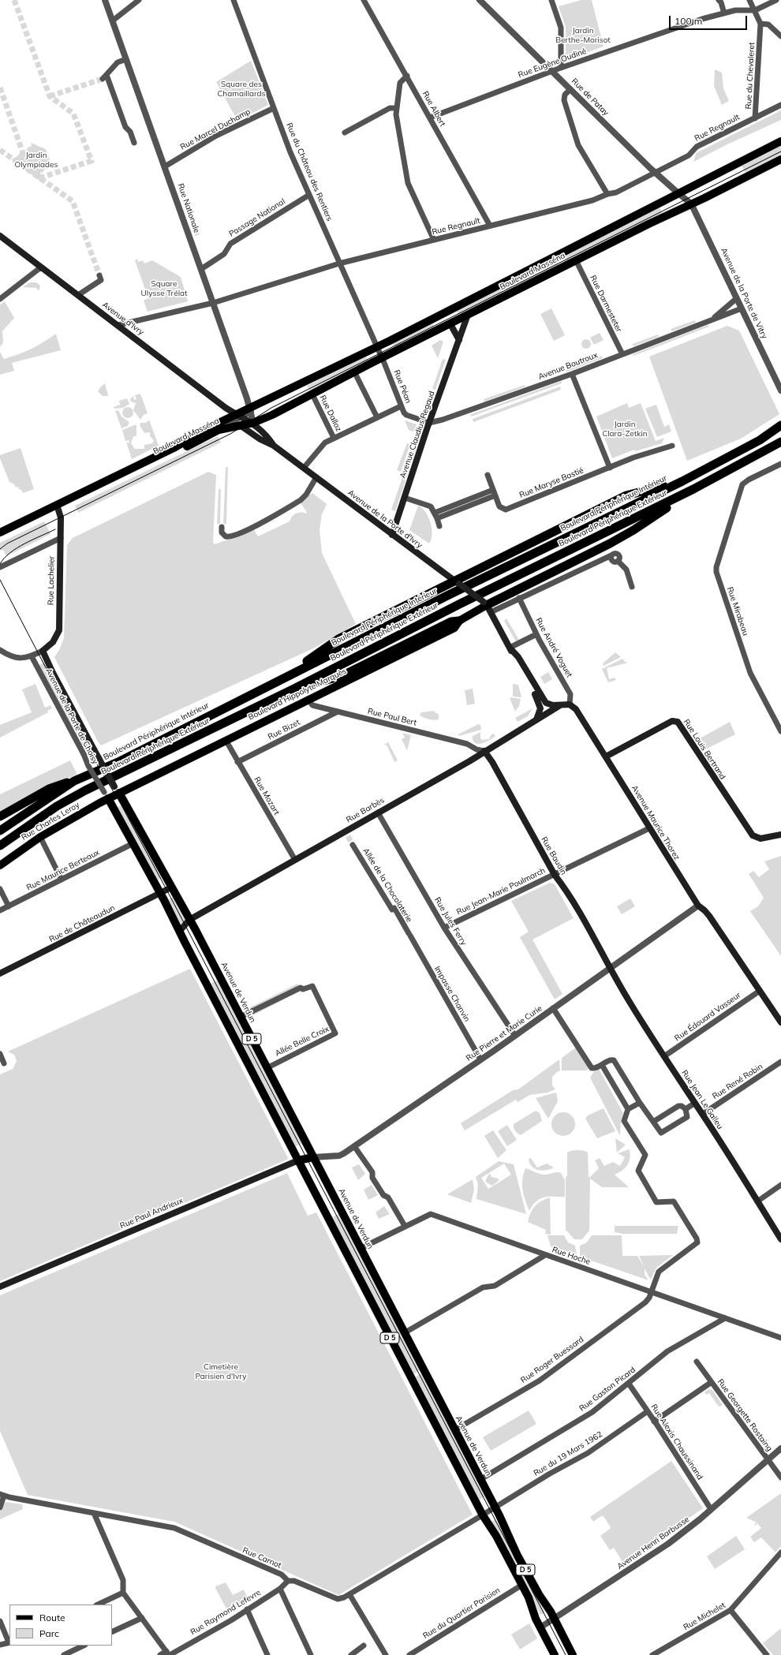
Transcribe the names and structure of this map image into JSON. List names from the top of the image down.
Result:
{
  "streets": {
    "highway": ["Boulevard Périphérique Intérieur", "Boulevard Périphérique Extérieur"],
    "main road": [
      "Boulevard Masséna",
      "Avenue d'Ivry",
      "Avenue Claudius Regaud",
      "Avenue de la Porte d'Ivry",
      "Rue Lachelier",
      "Boulevard Hippolyte Marquès",
      "Avenue de la Porte de Choisy",
      "Rue Louis Bertrand",
      "Rue Barbès",
      "Rue Charles Leroy",
      "Avenue Maurice Thorez",
      "Rue Baudin",
      "Rue de Châteaudun",
      "Avenue de Verdun",
      "D 5",
      "Rue Jean Le Galleu",
      "Rue Paul Andrieux"
    ],
    "street": [
      "Rue Eugène Oudiné",
      "Rue du Chevaleret",
      "Rue de Patay",
      "Rue Albert",
      "Rue Regnault",
      "Rue Marcel Duchamp",
      "Rue du Château des Rentiers",
      "Rue Nationale",
      "Passage National",
      "Avenue de la Porte de Vitry",
      "Rue Darmesteter",
      "Avenue Boutroux",
      "Rue Péan",
      "Rue Dalloz",
      "Rue Maryse Bastié",
      "Rue Mirabeau",
      "Rue André Voguet",
      "Rue Paul Bert",
      "Rue Bizet",
      "Rue Mozart",
      "Rue Maurice Berteaux",
      "Allée de la Chocolaterie",
      "Rue Jean-Marie Poulmarch",
      "Rue Jules Ferry",
      "Impasse Chanvin",
      "Rue Édouard Vasseur",
      "Rue Pierre et Marie Curie",
      "Allée Belle Croix",
      "Rue René Robin",
      "Rue Hoche",
      "Rue Roger Buessard",
      "Rue Gaston Picard",
      "Rue Georgette Rostaing",
      "Rue Alexis Chaussinand",
      "Rue du 19 Mars 1962",
      "Avenue Henri Barbusse",
      "Rue Carnot",
      "Rue Raymond Lefevre",
      "Rue du Quartier Parisien",
      "Rue Michelet"
    ]
  },
  "crossings": [
    ["Rue Eugène Oudiné", "Rue du Chevaleret"],
    ["Rue Eugène Oudiné", "Rue de Patay"],
    ["Rue Eugène Oudiné", "Rue Albert"],
    ["Rue du Chevaleret", "Rue Regnault"],
    ["Rue de Patay", "Rue Regnault"],
    ["Rue de Patay", "Boulevard Masséna"],
    ["Rue de Patay", "Avenue de la Porte de Vitry"],
    ["Rue Albert", "Rue Regnault"],
    ["Rue Regnault", "Rue du Château des Rentiers"],
    ["Rue Regnault", "Rue Nationale"],
    ["Rue Regnault", "Avenue d'Ivry"],
    ["Rue Marcel Duchamp", "Rue du Château des Rentiers"],
    ["Rue Marcel Duchamp", "Rue Nationale"],
    ["Rue du Château des Rentiers", "Passage National"],
    ["Rue du Château des Rentiers", "Boulevard Masséna"],
    ["Rue Nationale", "Passage National"],
    ["Rue Nationale", "Boulevard Masséna"],
    ["Rue Nationale", "Avenue de la Porte d'Ivry"],
    ["Boulevard Masséna", "Avenue de la Porte de Vitry"],
    ["Boulevard Masséna", "Rue Darmesteter"],
    ["Boulevard Masséna", "Avenue d'Ivry"],
    ["Boulevard Masséna", "Rue Péan"],
    ["Boulevard Masséna", "Rue Dalloz"],
    ["Boulevard Masséna", "Avenue Claudius Regaud"],
    ["Boulevard Masséna", "Avenue de la Porte d'Ivry"],
    ["Boulevard Masséna", "Rue Lachelier"],
    ["Avenue de la Porte de Vitry", "Avenue Boutroux"],
    ["Rue Darmesteter", "Avenue Boutroux"],
    ["Avenue d'Ivry", "Avenue de la Porte d'Ivry"],
    ["Avenue Boutroux", "Rue Péan"],
    ["Avenue Boutroux", "Avenue Claudius Regaud"],
    ["Rue Péan", "Avenue Claudius Regaud"],
    ["Avenue Claudius Regaud", "Avenue de la Porte d'Ivry"],
    ["Avenue de la Porte d'Ivry", "Boulevard Hippolyte Marquès"],
    ["Rue Lachelier", "Avenue de la Porte de Choisy"],
    ["Rue André Voguet", "Avenue Maurice Thorez"],
    ["Boulevard Hippolyte Marquès", "Avenue de la Porte de Choisy"],
    ["Boulevard Hippolyte Marquès", "Rue Paul Bert"],
    ["Boulevard Hippolyte Marquès", "Rue Mozart"],
    ["Boulevard Hippolyte Marquès", "Rue Charles Leroy"],
    ["Boulevard Hippolyte Marquès", "Avenue de Verdun"],
    ["Boulevard Hippolyte Marquès", "D 5"],
    ["Avenue de la Porte de Choisy", "Rue Charles Leroy"],
    ["Avenue de la Porte de Choisy", "Avenue de Verdun"],
    ["Avenue de la Porte de Choisy", "D 5"],
    ["Rue Paul Bert", "Rue Bizet"],
    ["Rue Paul Bert", "Rue Barbès"],
    ["Rue Paul Bert", "Rue Baudin"],
    ["Rue Bizet", "Rue Mozart"],
    ["Rue Louis Bertrand", "Avenue Maurice Thorez"],
    ["Rue Mozart", "Rue Barbès"],
    ["Rue Barbès", "Rue Baudin"],
    ["Rue Barbès", "Rue Jules Ferry"],
    ["Rue Barbès", "Avenue de Verdun"],
    ["Rue Barbès", "D 5"],
    ["Rue Charles Leroy", "Avenue de Verdun"],
    ["Rue Charles Leroy", "D 5"],
    ["Avenue Maurice Thorez", "Rue Jean-Marie Poulmarch"],
    ["Avenue Maurice Thorez", "Rue Édouard Vasseur"],
    ["Avenue Maurice Thorez", "Rue Pierre et Marie Curie"],
    ["Rue Baudin", "Rue Jean-Marie Poulmarch"],
    ["Rue Baudin", "Rue Pierre et Marie Curie"],
    ["Rue Baudin", "Rue Jean Le Galleu"],
    ["Rue Maurice Berteaux", "D 5"],
    ["Allée de la Chocolaterie", "Impasse Chanvin"],
    ["Rue Jean-Marie Poulmarch", "Rue Jules Ferry"],
    ["Rue Jules Ferry", "Rue Pierre et Marie Curie"],
    ["Rue de Châteaudun", "Avenue de Verdun"],
    ["Rue de Châteaudun", "D 5"],
    ["Avenue de Verdun", "Rue Pierre et Marie Curie"],
    ["Avenue de Verdun", "D 5"],
    ["Avenue de Verdun", "Allée Belle Croix"],
    ["Avenue de Verdun", "Rue Hoche"],
    ["Avenue de Verdun", "Rue Roger Buessard"],
    ["Avenue de Verdun", "Rue Gaston Picard"],
    ["Avenue de Verdun", "Rue du 19 Mars 1962"],
    ["Avenue de Verdun", "Avenue Henri Barbusse"],
    ["Avenue de Verdun", "Rue Carnot"],
    ["Impasse Chanvin", "Rue Pierre et Marie Curie"],
    ["Rue Édouard Vasseur", "Rue Jean Le Galleu"],
    ["Rue Pierre et Marie Curie", "Rue Jean Le Galleu"],
    ["D 5", "Rue Paul Andrieux"],
    ["D 5", "Rue Carnot"],
    ["D 5", "Rue du Quartier Parisien"],
    ["Rue René Robin", "Rue Jean Le Galleu"],
    ["Rue Hoche", "Rue Roger Buessard"],
    ["Rue Hoche", "Rue Gaston Picard"],
    ["Rue Gaston Picard", "Rue Alexis Chaussinand"],
    ["Rue Georgette Rostaing", "Avenue Henri Barbusse"],
    ["Rue Alexis Chaussinand", "Rue du 19 Mars 1962"],
    ["Rue Alexis Chaussinand", "Avenue Henri Barbusse"],
    ["Rue du 19 Mars 1962", "Rue Carnot"],
    ["Rue Carnot", "Rue Raymond Lefevre"]
  ],
  "parks": [
    "Jardin Berthe-Morisot",
    "Square des Chamaillards",
    "Jardin Olympiades",
    "Square Ulysse Trélat",
    "Jardin Clara-Zetkin",
    "Cimetière Parisien d'Ivry"
  ],
  "legend": ["Route", "Parc"],
  "scale_bar": "100 m"
}
